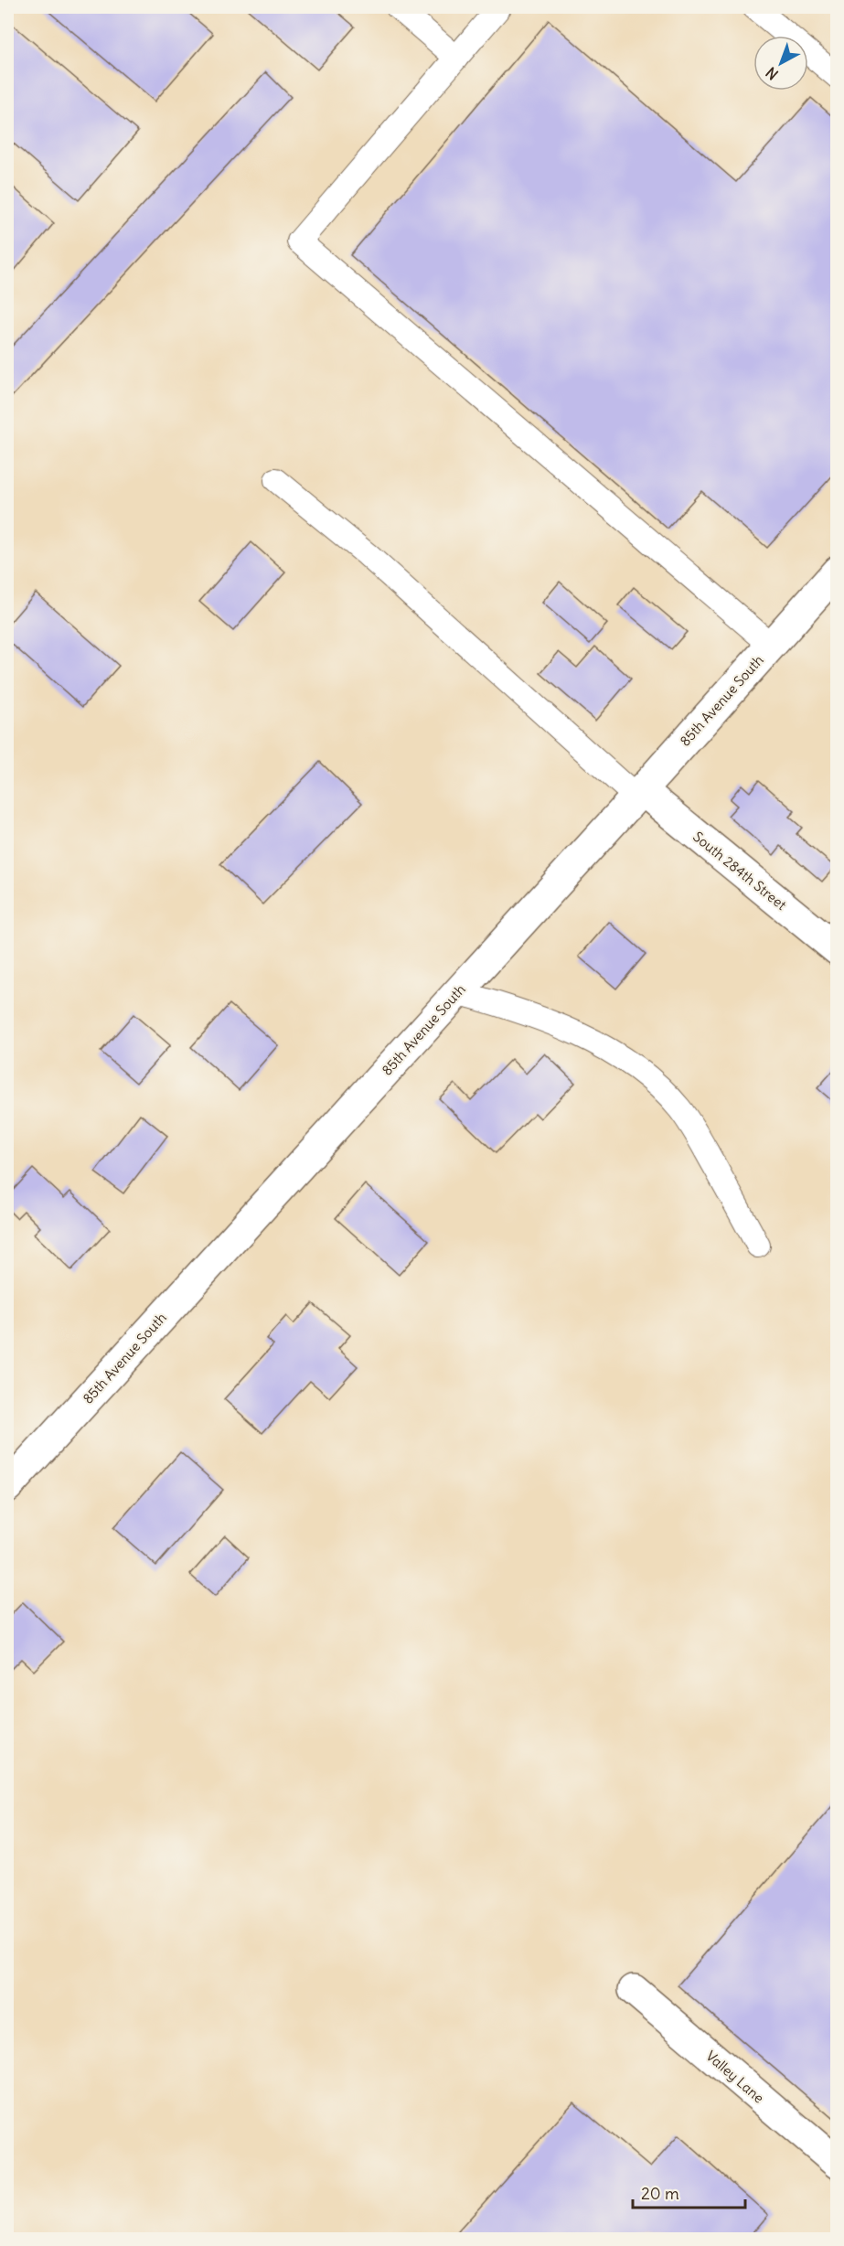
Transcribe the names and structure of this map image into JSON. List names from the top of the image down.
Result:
{
  "streets": {
    "street": ["85th Avenue South", "South 284th Street", "Valley Lane"]
  },
  "crossings": [
    ["85th Avenue South", "South 284th Street"]
  ],
  "scale_bar": "20 m",
  "north": "bottom left"
}
